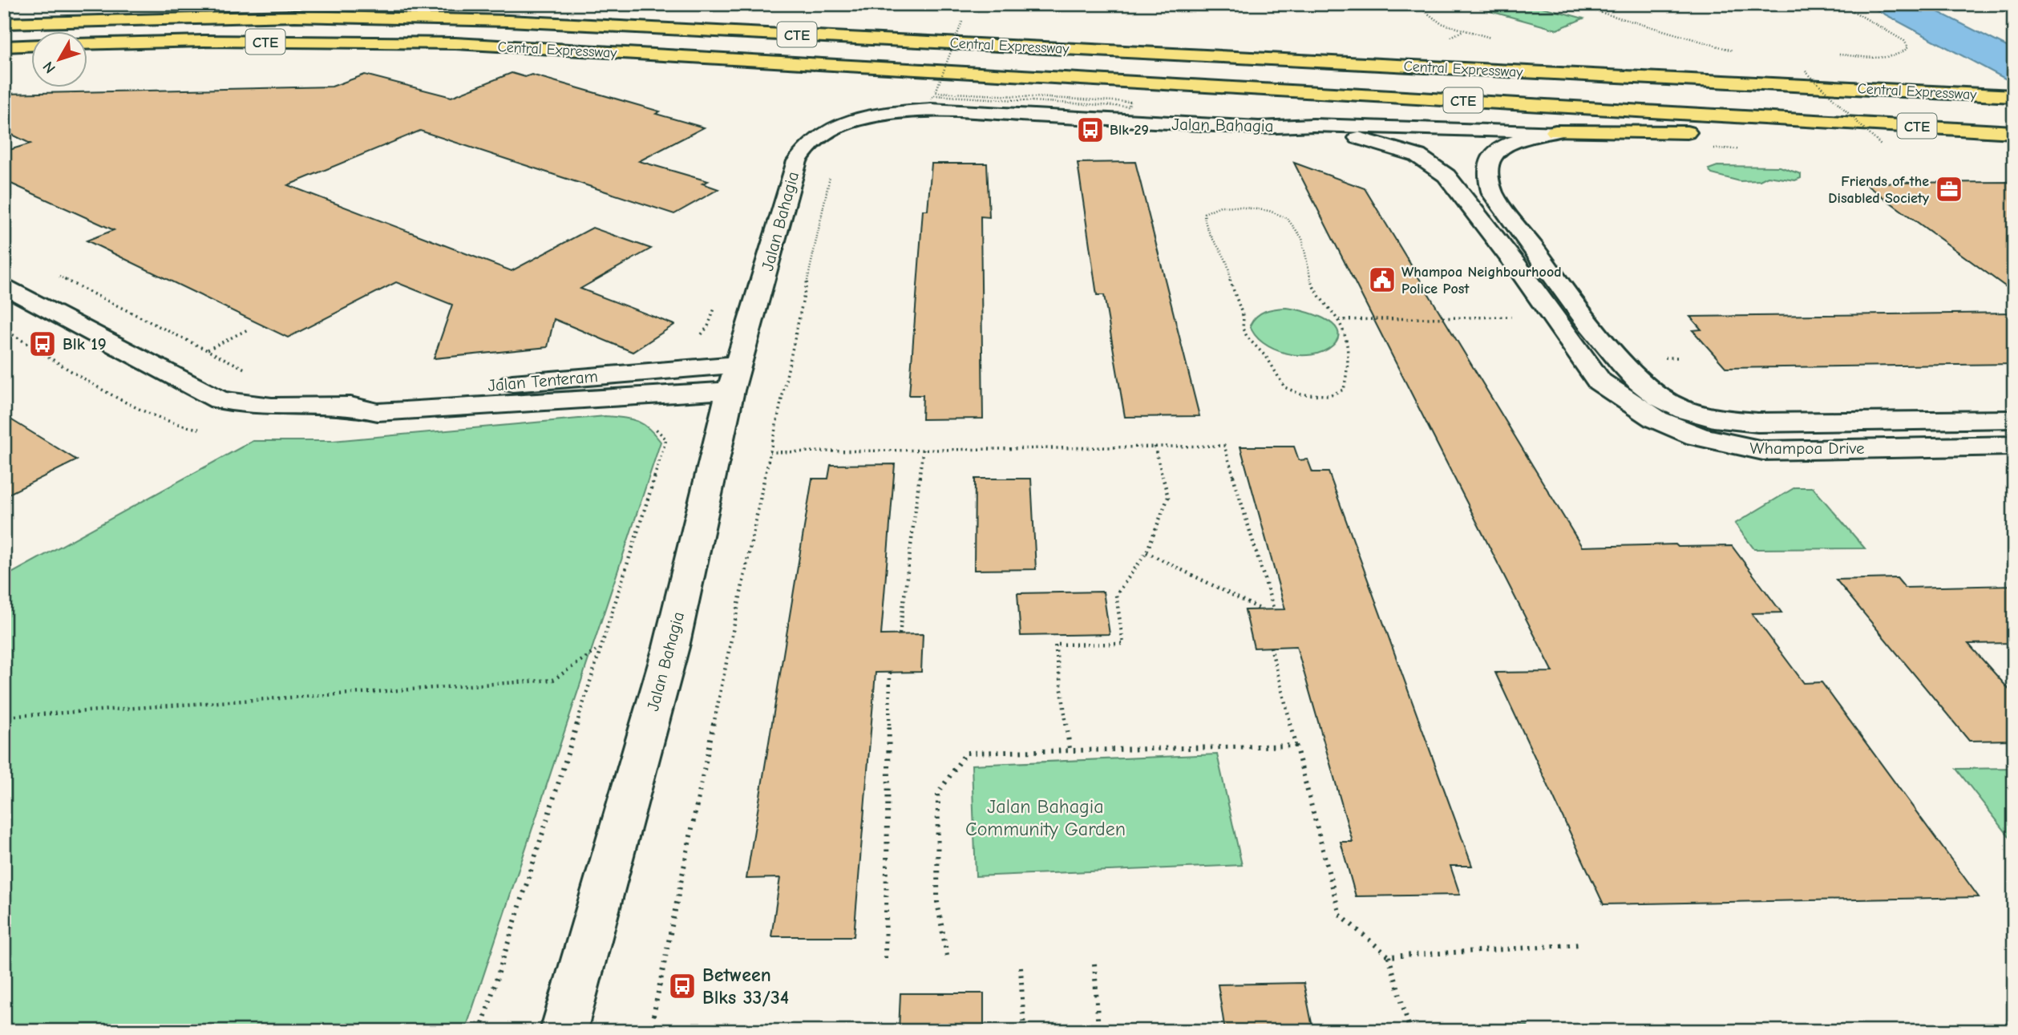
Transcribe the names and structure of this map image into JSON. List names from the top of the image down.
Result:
{
  "streets": {
    "highway": ["CTE", "Central Expressway"],
    "street": ["Jalan Bahagia", "Jalan Tenteram", "Whampoa Drive"]
  },
  "crossings": [
    ["Jalan Bahagia", "Jalan Tenteram"],
    ["Jalan Bahagia", "Whampoa Drive"]
  ],
  "parks": ["Jalan Bahagia Community Garden"],
  "places": {
    "bus stop": ["Blk 29", "Blk 19", "Between Blks 33/34"],
    "office": ["Friends of the Disabled Society"],
    "public building": ["Whampoa Neighbourhood Police Post"]
  },
  "north": "bottom left"
}
